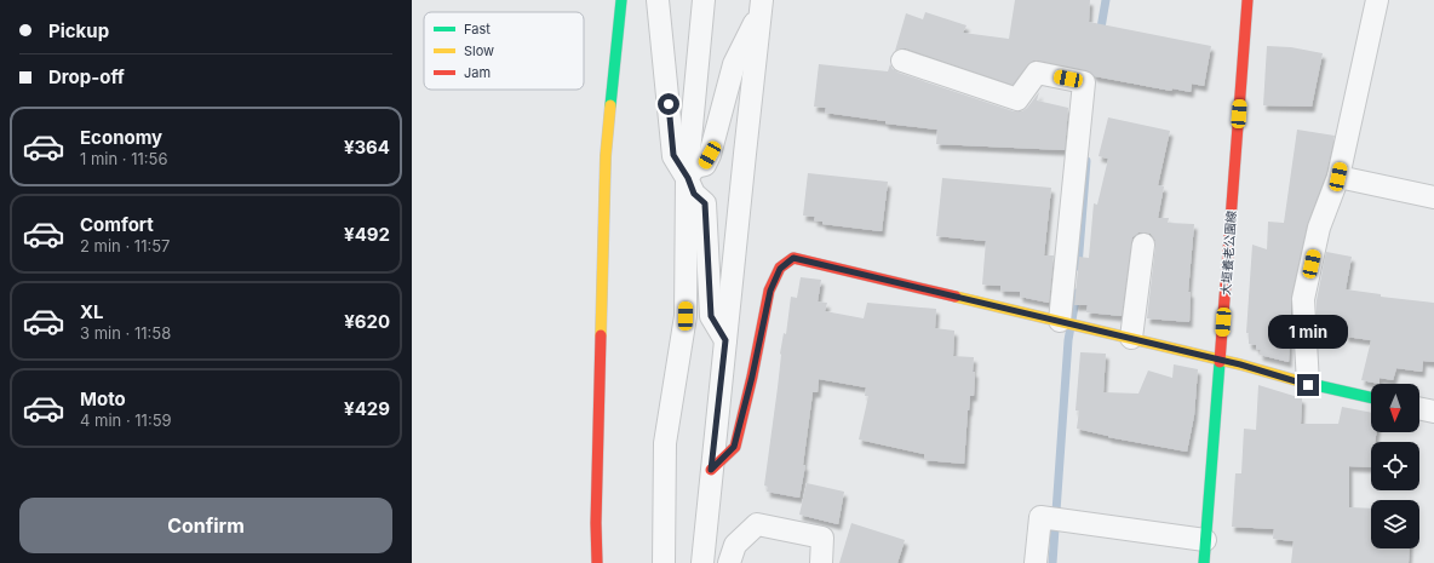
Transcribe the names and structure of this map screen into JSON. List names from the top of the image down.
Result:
{
  "streets": {
    "street": ["大垣養老公園線"]
  },
  "legend": ["Fast", "Slow", "Jam"],
  "north": "bottom",
  "page": {
    "banner": ["Pickup", "Drop-off"],
    "list": [
      {
        "name": "Economy",
        "note": "1 min · 11:56",
        "value": "¥364"
      },
      {
        "name": "Comfort",
        "note": "2 min · 11:57",
        "value": "¥492"
      },
      {
        "name": "XL",
        "note": "3 min · 11:58",
        "value": "¥620"
      },
      {
        "name": "Moto",
        "note": "4 min · 11:59",
        "value": "¥429"
      }
    ],
    "bubble": "1 min",
    "buttons": "Confirm"
  }
}
